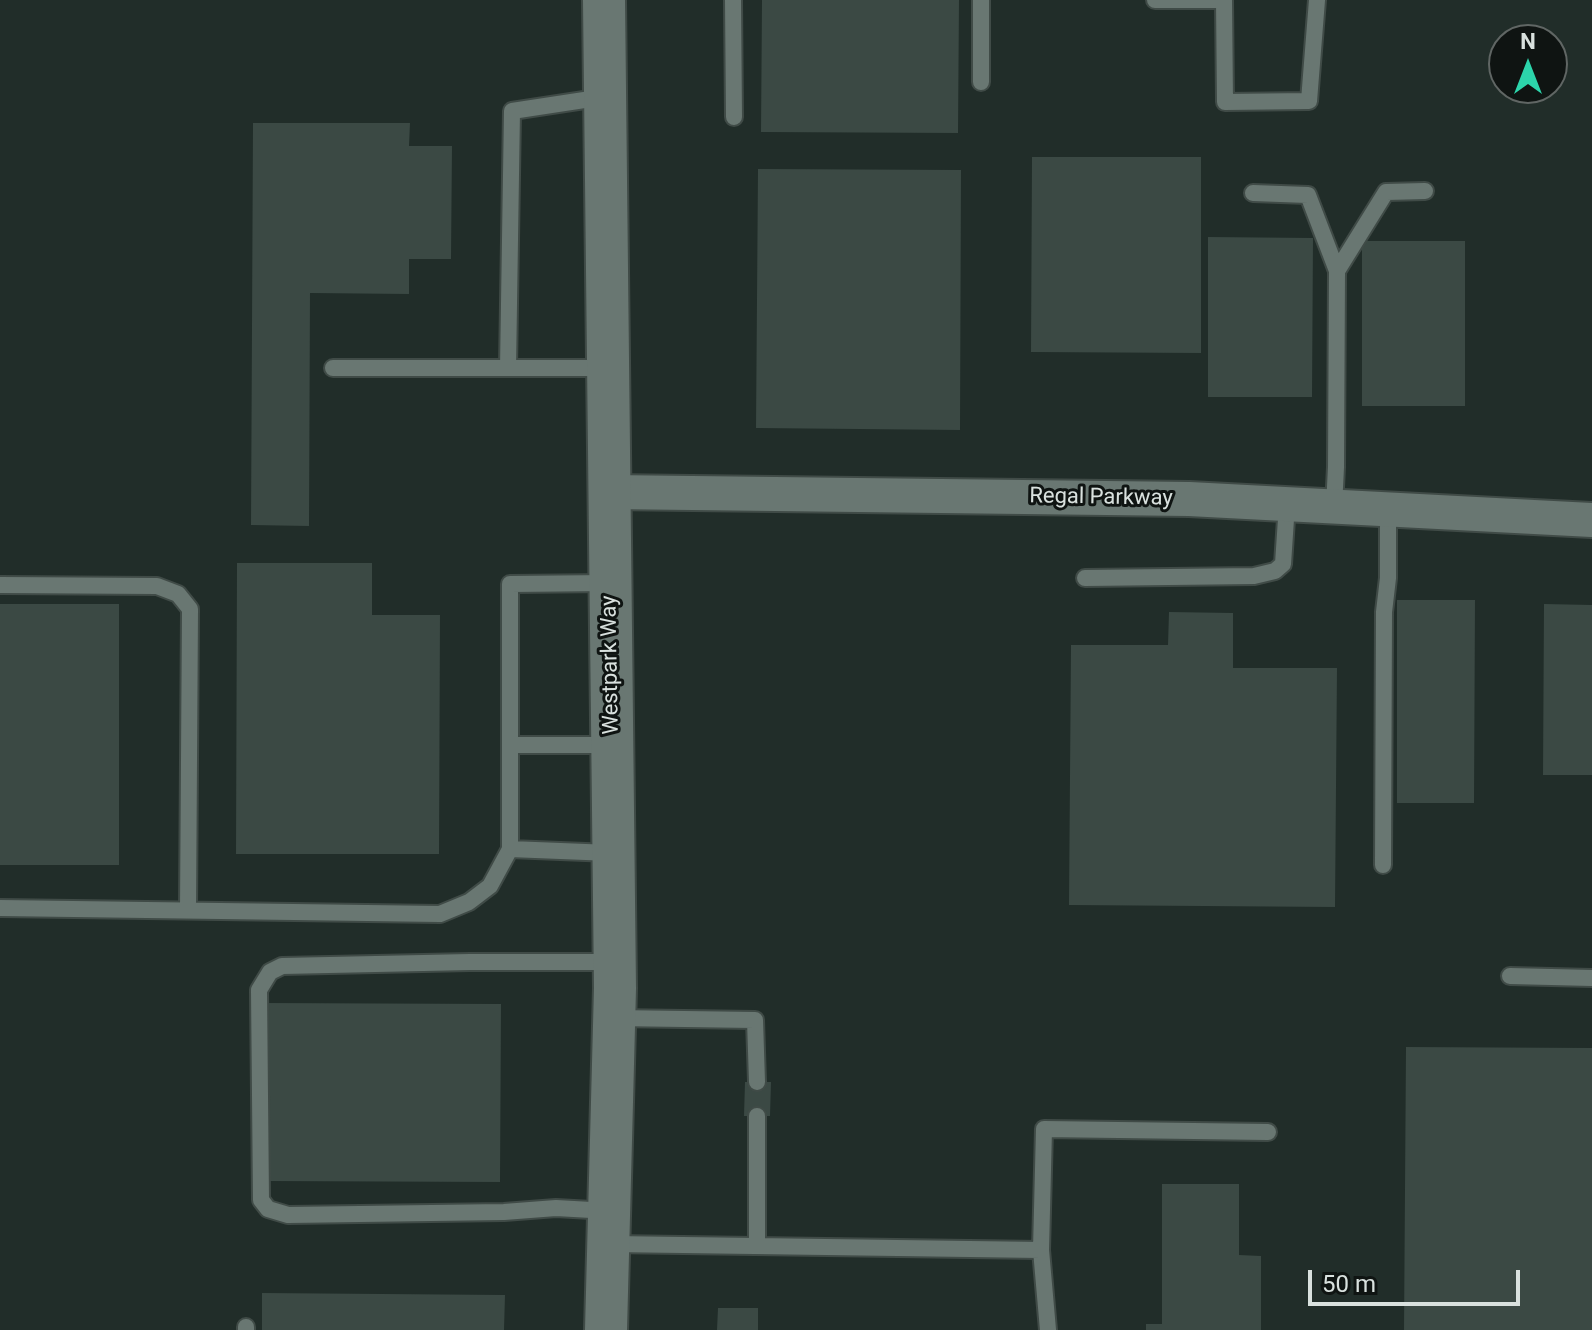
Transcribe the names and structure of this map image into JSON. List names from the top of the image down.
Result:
{
  "streets": {
    "street": ["Regal Parkway", "Westpark Way"]
  },
  "crossings": [
    ["Regal Parkway", "Westpark Way"]
  ],
  "scale_bar": "50 m",
  "north": "top"
}
